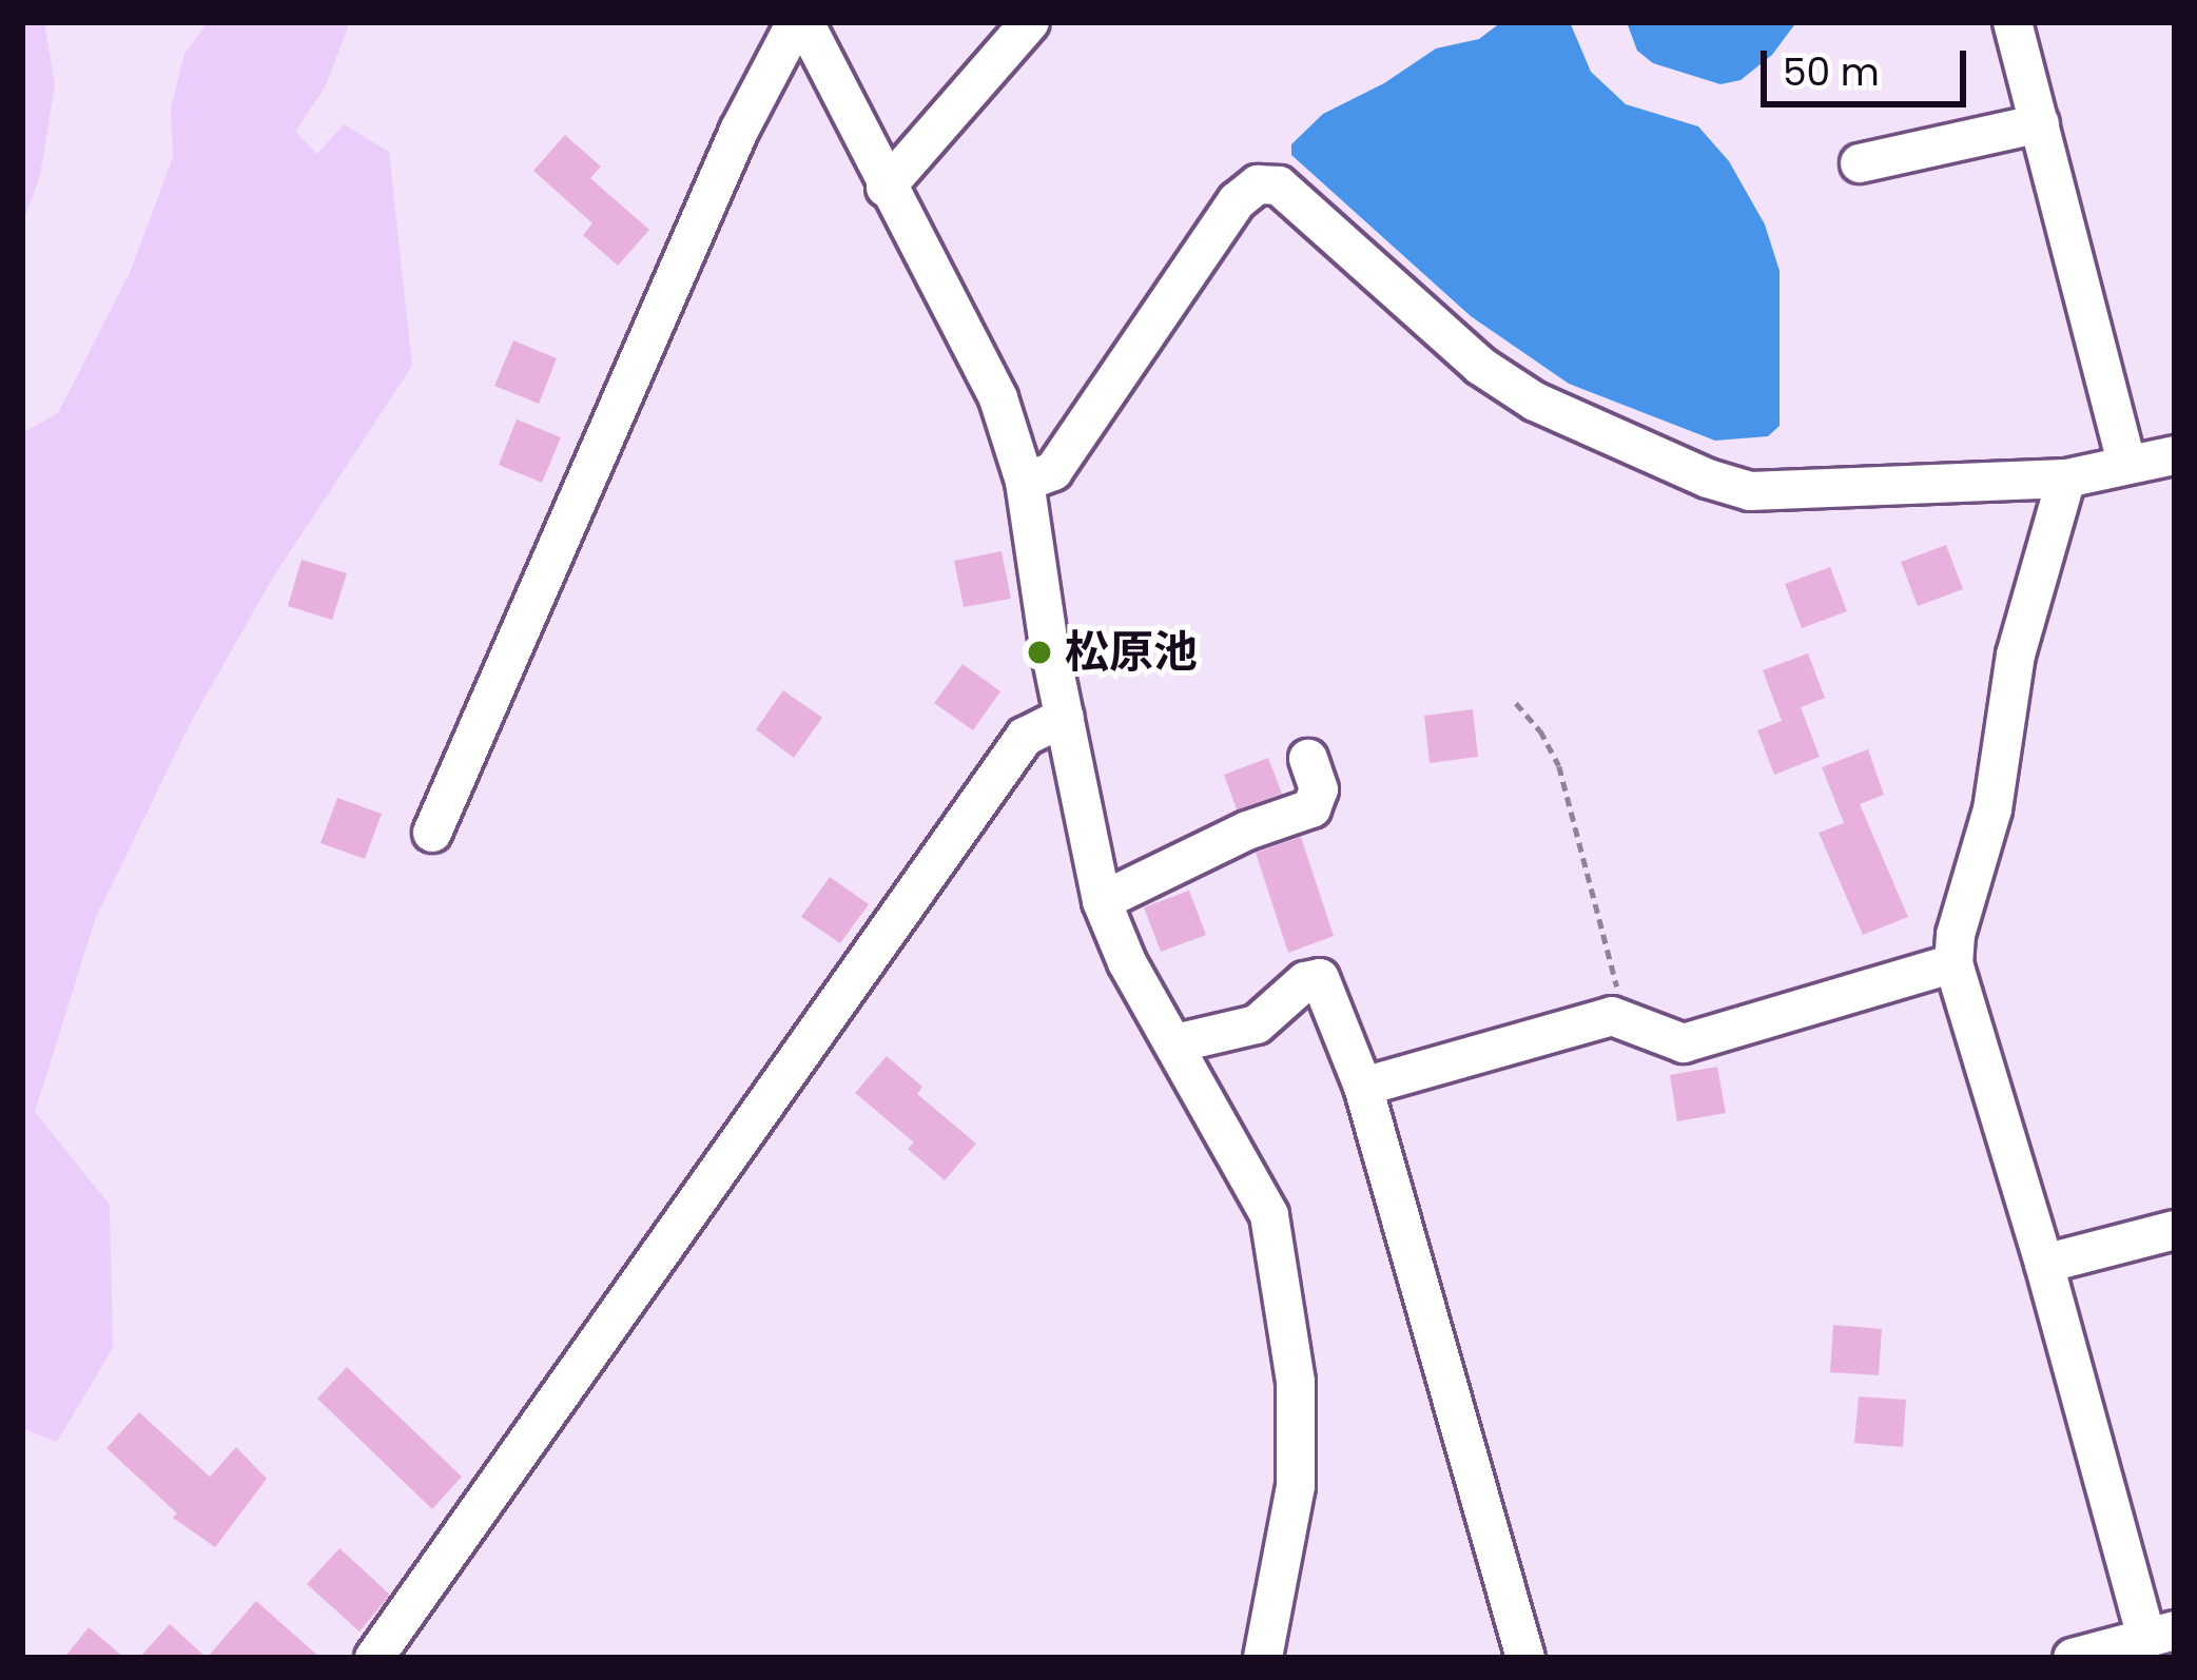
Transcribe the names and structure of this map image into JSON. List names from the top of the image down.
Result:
{
  "places": ["松原池"],
  "scale_bar": "50 m"
}
